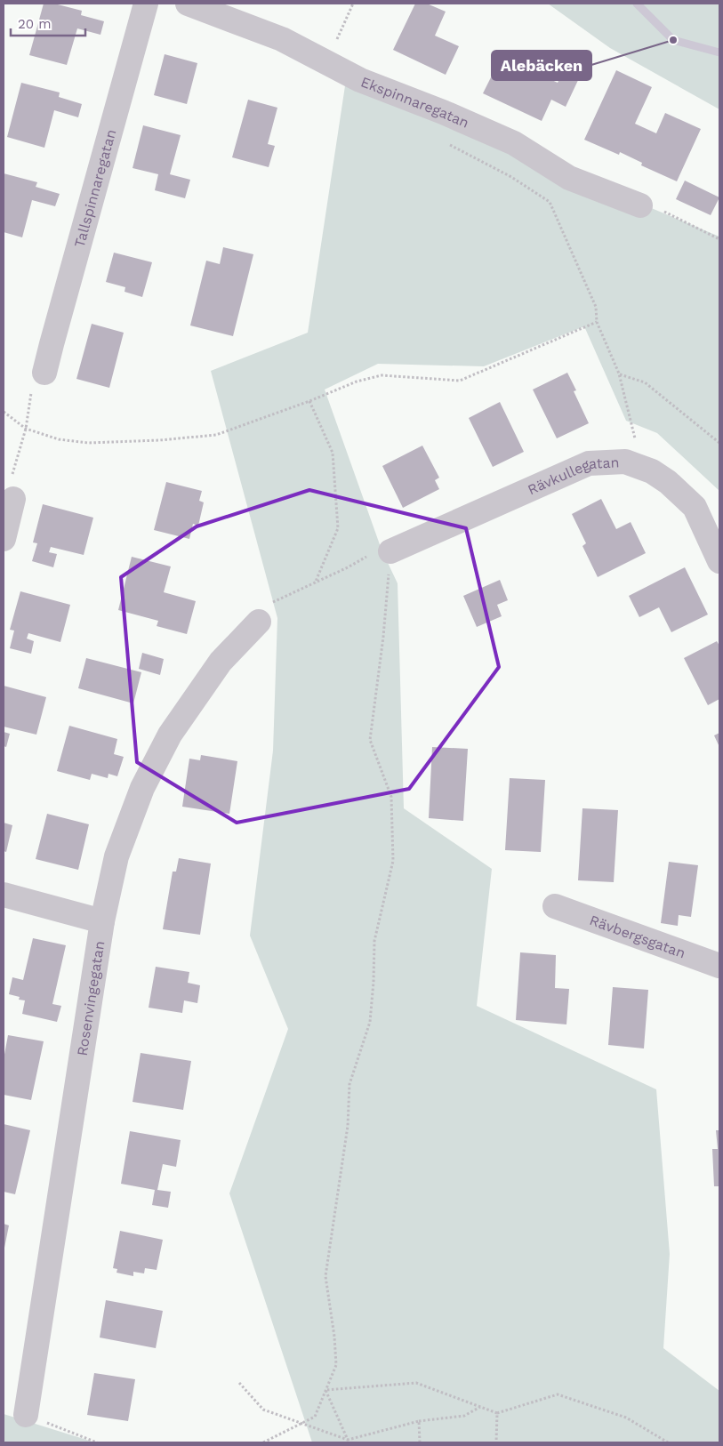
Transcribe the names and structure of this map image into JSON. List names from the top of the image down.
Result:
{
  "streets": {
    "street": [
      "Ekspinnaregatan",
      "Tallspinnaregatan",
      "Rävkullegatan",
      "Rävbergsgatan",
      "Rosenvingegatan"
    ]
  },
  "places": ["Alebäcken"],
  "scale_bar": "20 m"
}
